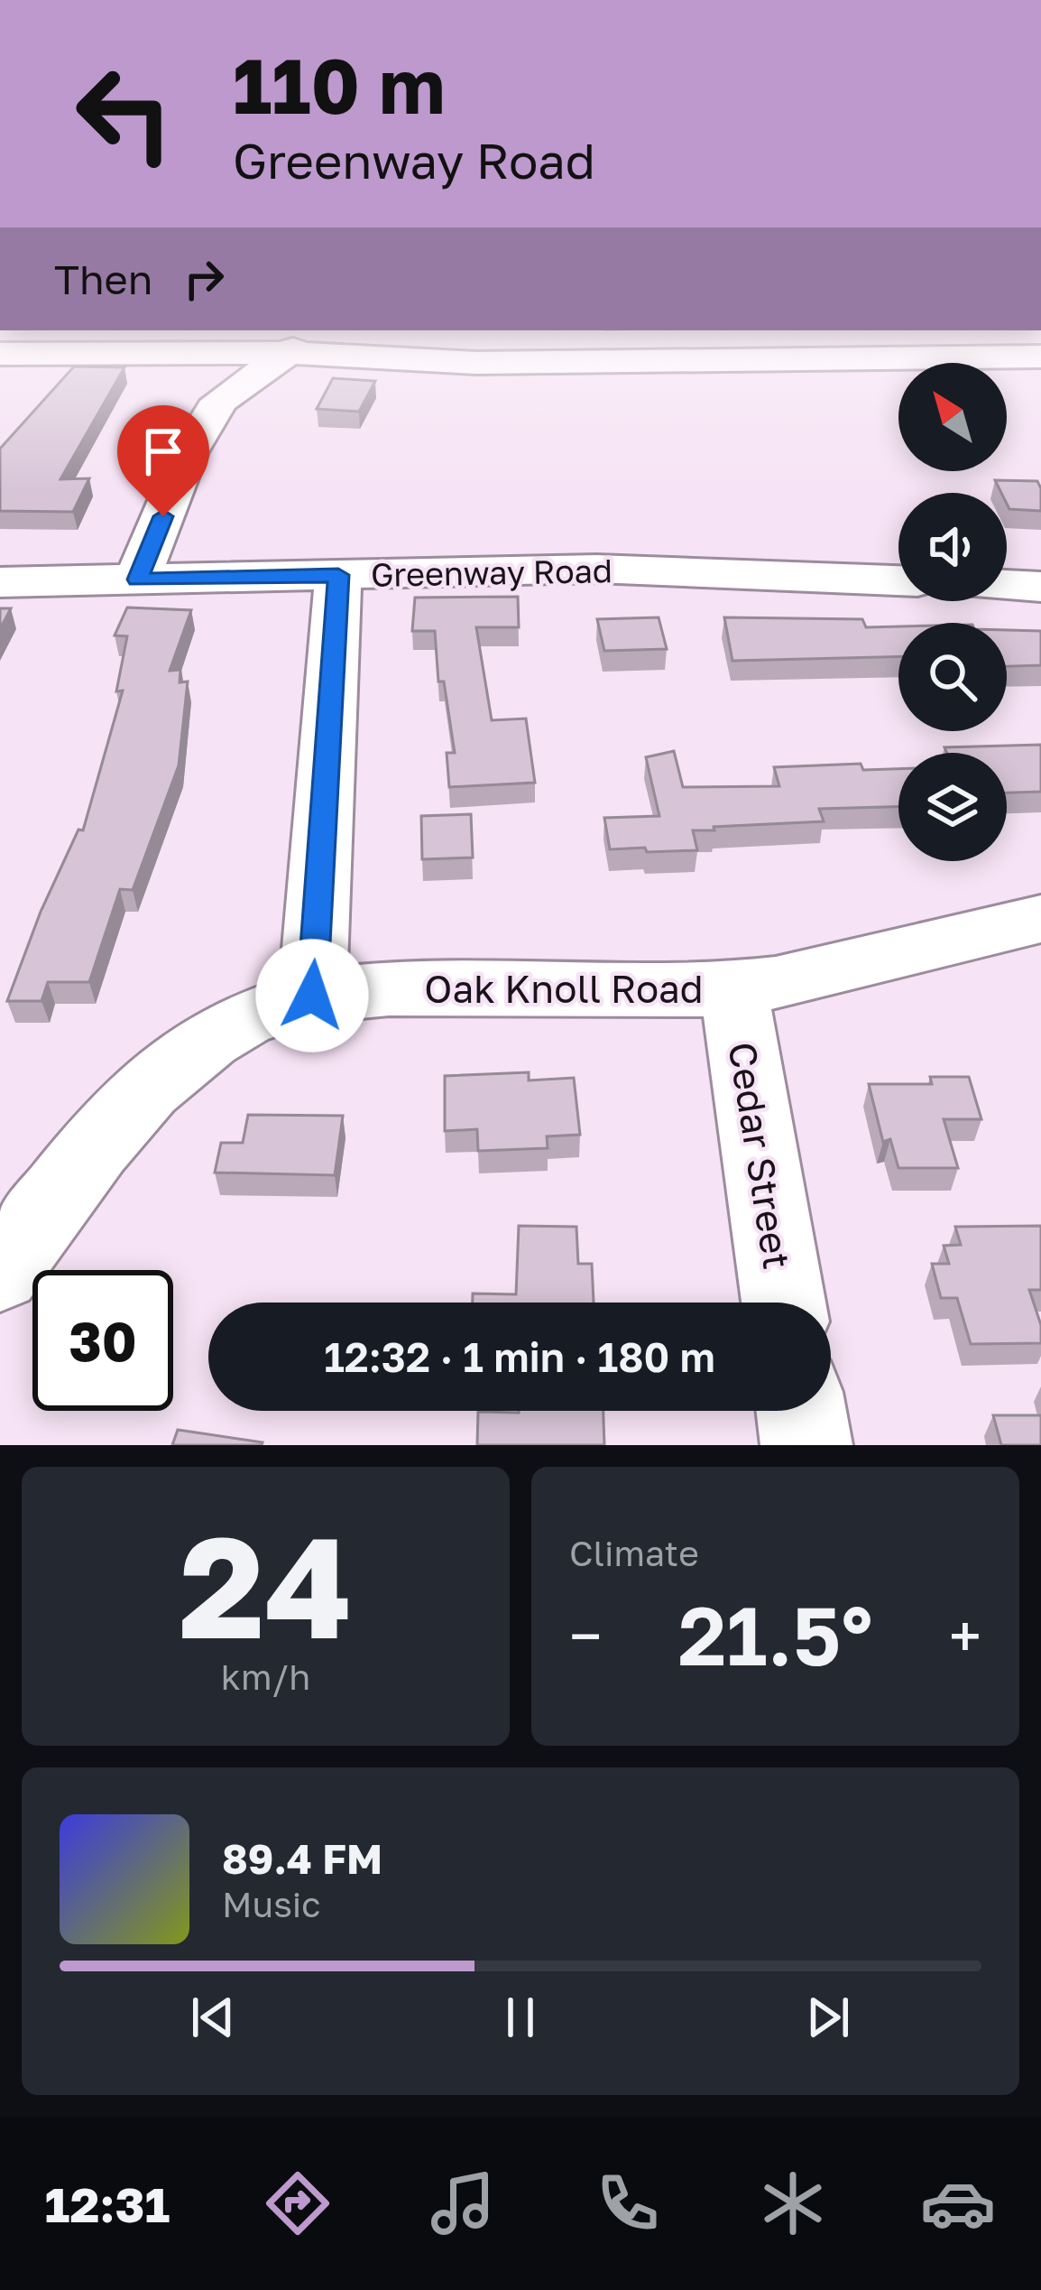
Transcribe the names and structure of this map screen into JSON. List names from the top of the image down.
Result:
{
  "streets": {
    "street": ["Greenway Road", "Oak Knoll Road", "Cedar Street"]
  },
  "crossings": [
    ["Oak Knoll Road", "Cedar Street"]
  ],
  "north": "top left",
  "page": {
    "turn": ["110 m", "Greenway Road"],
    "then": "Then",
    "limit": "30",
    "trip": "12:32 · 1 min · 180 m",
    "tile": [
      ["24", "km/h"],
      "Climate"
    ],
    "heat": ["−", "21.5°", "+"],
    "song": ["89.4 FM", "Music"],
    "tabs": "12:31"
  }
}
